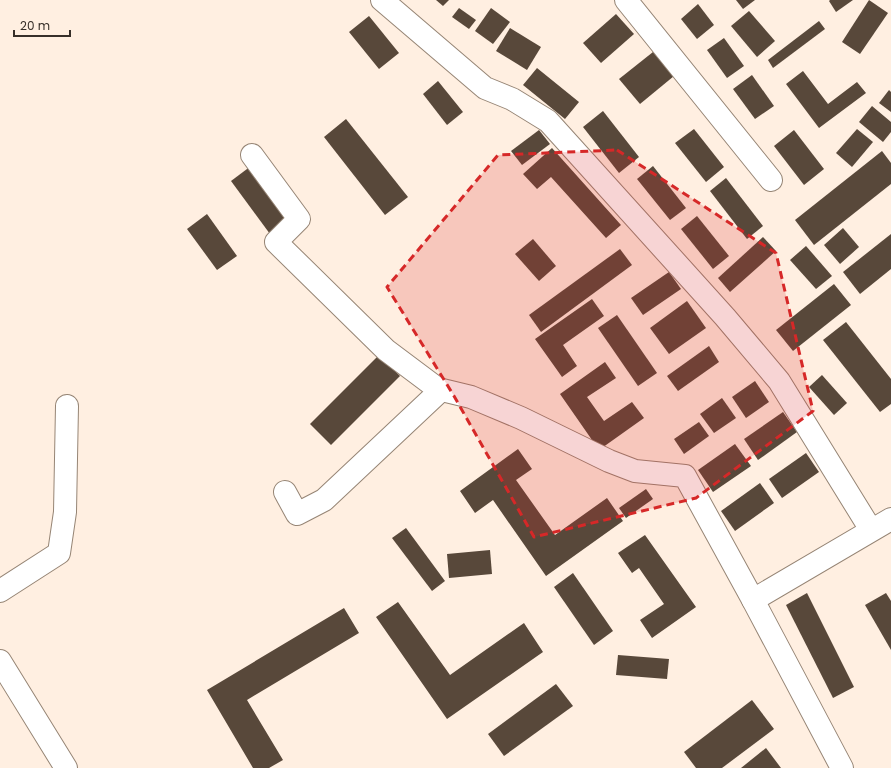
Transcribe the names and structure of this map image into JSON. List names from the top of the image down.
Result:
{
  "scale_bar": "20 m"
}
